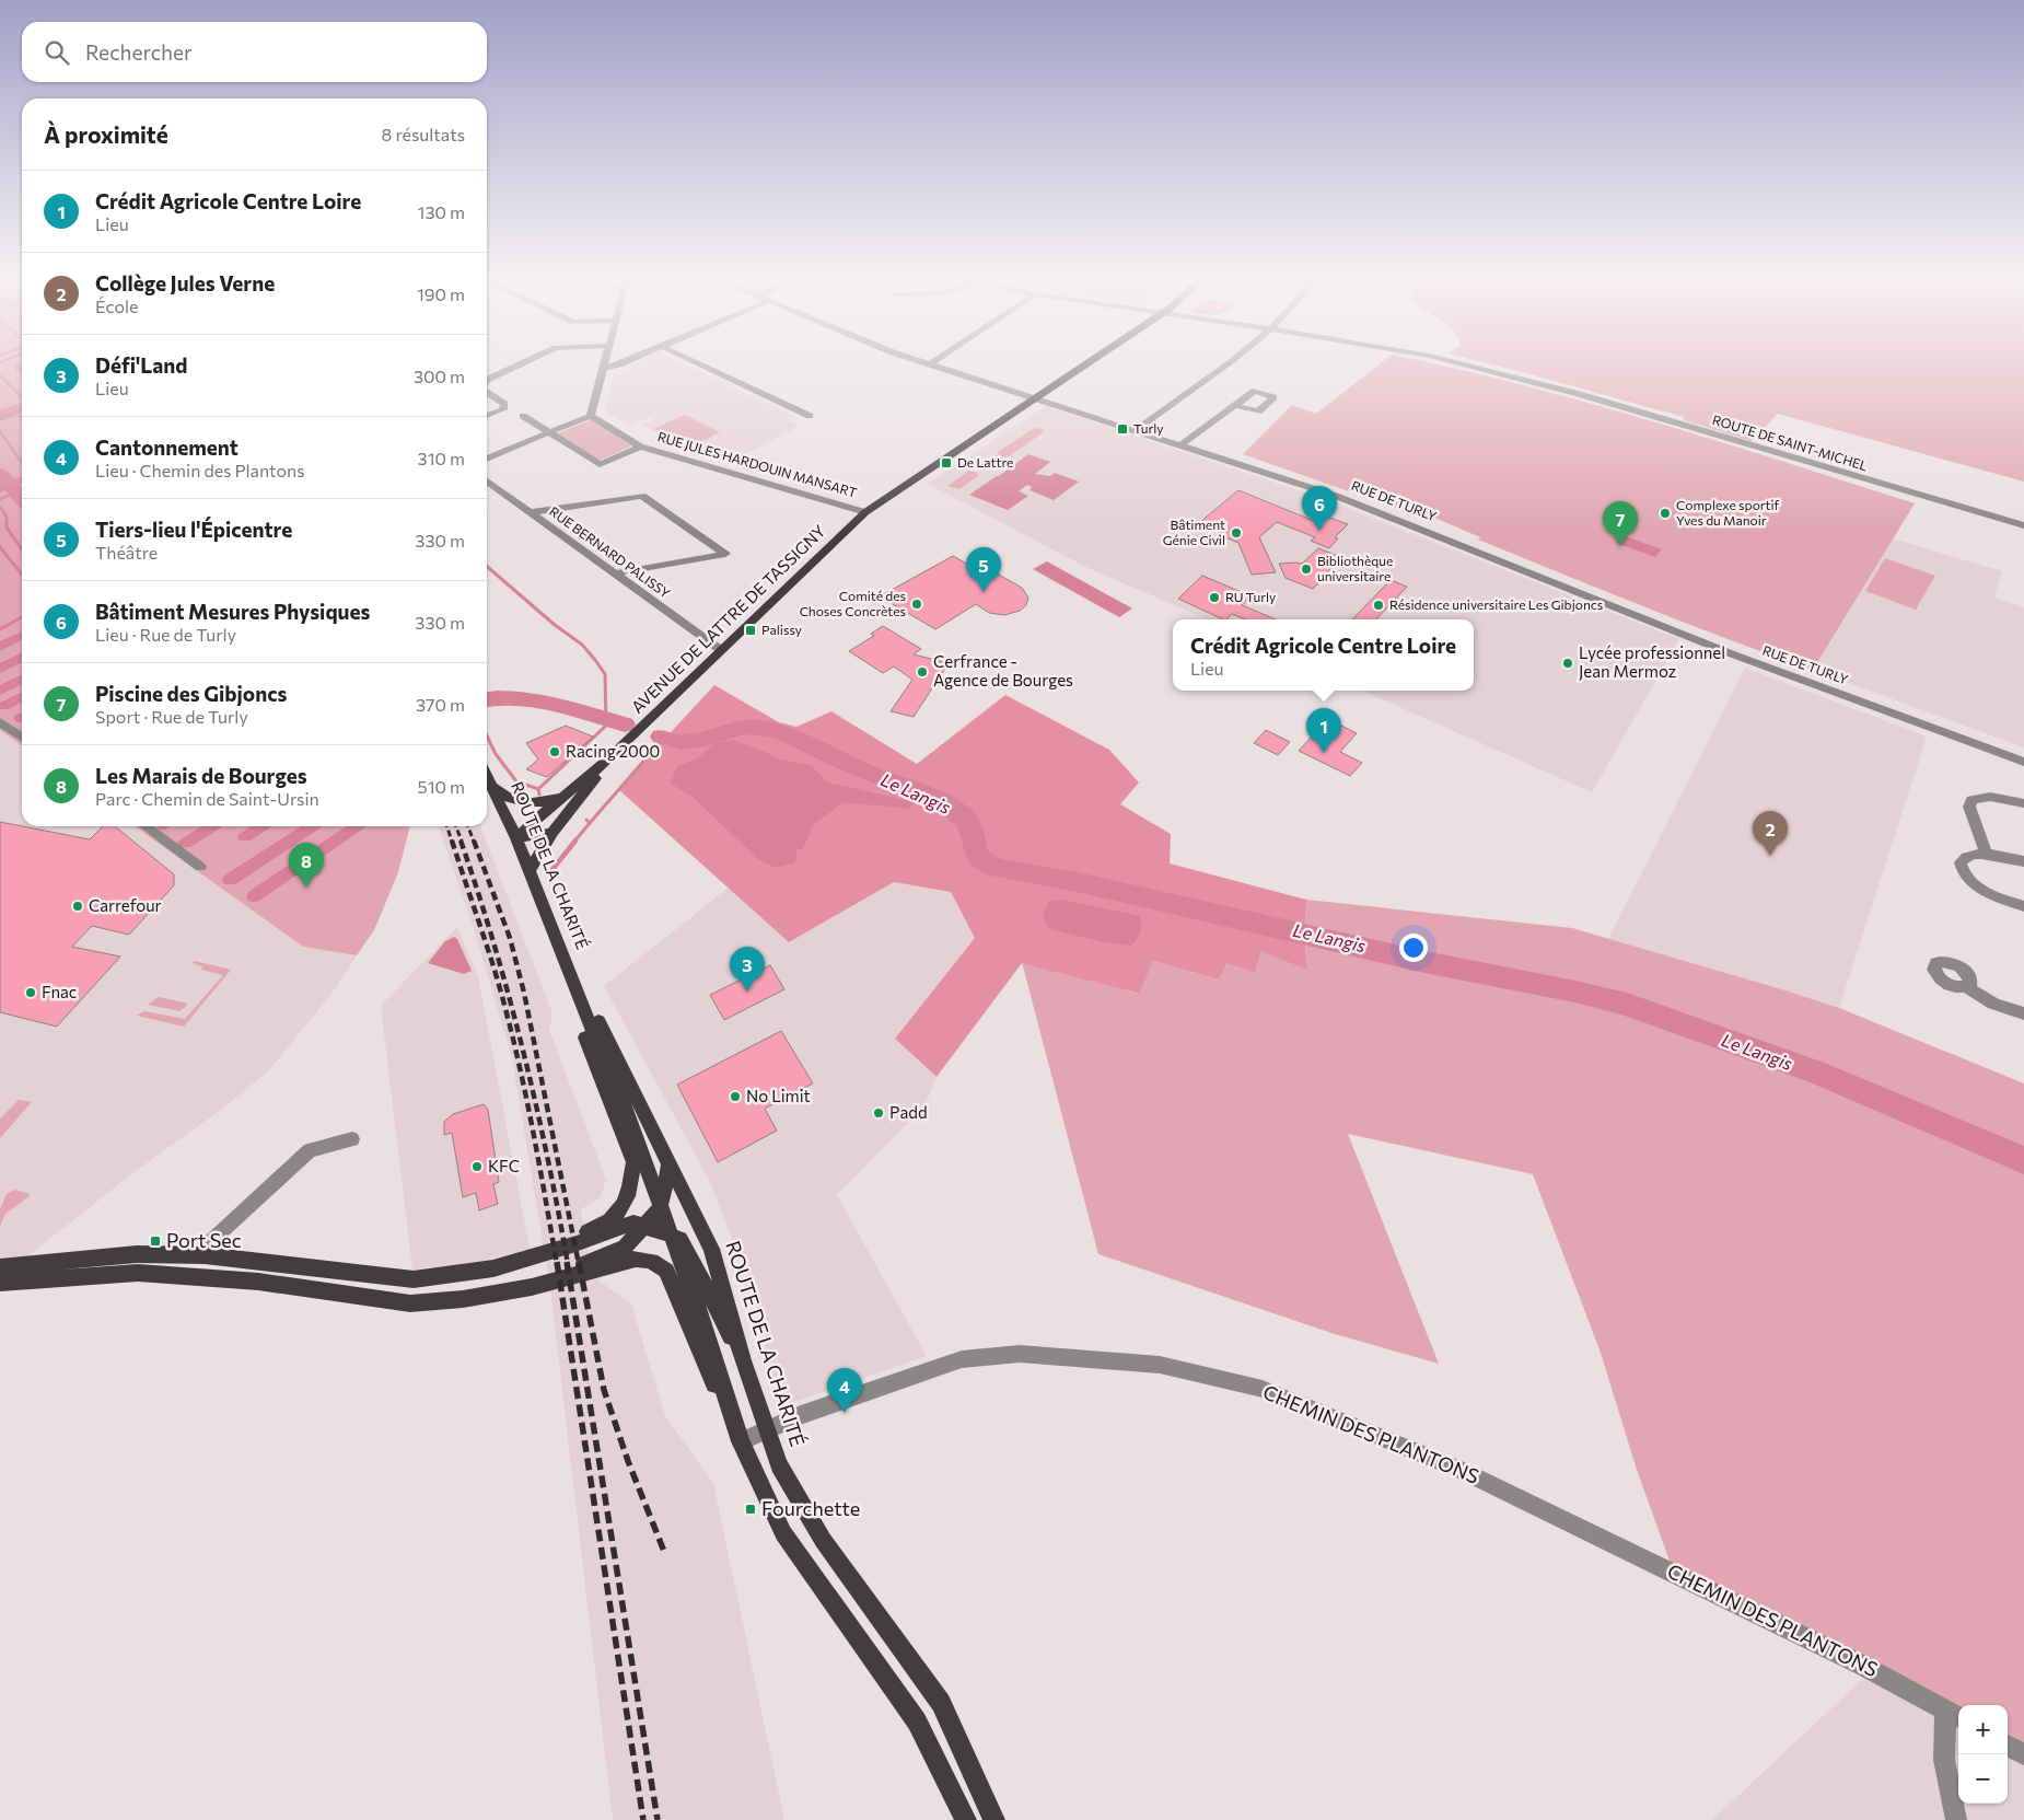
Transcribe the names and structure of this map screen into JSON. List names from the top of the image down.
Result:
{
  "streets": {
    "main road": ["AVENUE DE LATTRE DE TASSIGNY", "ROUTE DE LA CHARITÉ"],
    "street": [
      "ROUTE DE SAINT-MICHEL",
      "RUE JULES HARDOUIN MANSART",
      "RUE DE TURLY",
      "RUE BERNARD PALISSY",
      "CHEMIN DES PLANTONS"
    ]
  },
  "crossings": [
    ["RUE JULES HARDOUIN MANSART", "AVENUE DE LATTRE DE TASSIGNY"],
    ["RUE DE TURLY", "AVENUE DE LATTRE DE TASSIGNY"],
    ["RUE BERNARD PALISSY", "AVENUE DE LATTRE DE TASSIGNY"],
    ["AVENUE DE LATTRE DE TASSIGNY", "ROUTE DE LA CHARITÉ"],
    ["ROUTE DE LA CHARITÉ", "CHEMIN DES PLANTONS"]
  ],
  "water": ["Le Langis"],
  "places": {
    "transit": [
      "Turly",
      "De Lattre",
      "Palissy",
      "Port Sec",
      "Fourchette"
    ],
    "other": [
      "Complexe sportif Yves du Manoir",
      "Bâtiment Génie Civil",
      "Bibliothèque universitaire",
      "RU Turly",
      "Comité des Choses Concrètes",
      "Résidence universitaire Les Gibjoncs",
      "Lycée professionnel Jean Mermoz",
      "Cerfrance - Agence de Bourges",
      "Racing 2000",
      "Carrefour",
      "Fnac",
      "No Limit",
      "Padd",
      "KFC"
    ]
  },
  "page": {
    "search": "Rechercher",
    "heading": ["À proximité", "8 résultats"],
    "list": [
      {
        "mark": "1",
        "name": "Crédit Agricole Centre Loire",
        "note": "Lieu",
        "value": "130 m"
      },
      {
        "mark": "2",
        "name": "Collège Jules Verne",
        "note": "École",
        "value": "190 m"
      },
      {
        "mark": "3",
        "name": "Défi'Land",
        "note": "Lieu",
        "value": "300 m"
      },
      {
        "mark": "4",
        "name": "Cantonnement",
        "note": "Lieu · Chemin des Plantons",
        "value": "310 m"
      },
      {
        "mark": "5",
        "name": "Tiers-lieu l'Épicentre",
        "note": "Théâtre",
        "value": "330 m"
      },
      {
        "mark": "6",
        "name": "Bâtiment Mesures Physiques",
        "note": "Lieu · Rue de Turly",
        "value": "330 m"
      },
      {
        "mark": "7",
        "name": "Piscine des Gibjoncs",
        "note": "Sport · Rue de Turly",
        "value": "370 m"
      },
      {
        "mark": "8",
        "name": "Les Marais de Bourges",
        "note": "Parc · Chemin de Saint-Ursin",
        "value": "510 m"
      }
    ],
    "pins": [
      "6",
      "7",
      "5",
      "1",
      "2",
      "8",
      "3",
      "4"
    ],
    "popup": ["Crédit Agricole Centre Loire", "Lieu"],
    "map_buttons": ["+", "−"]
  }
}
